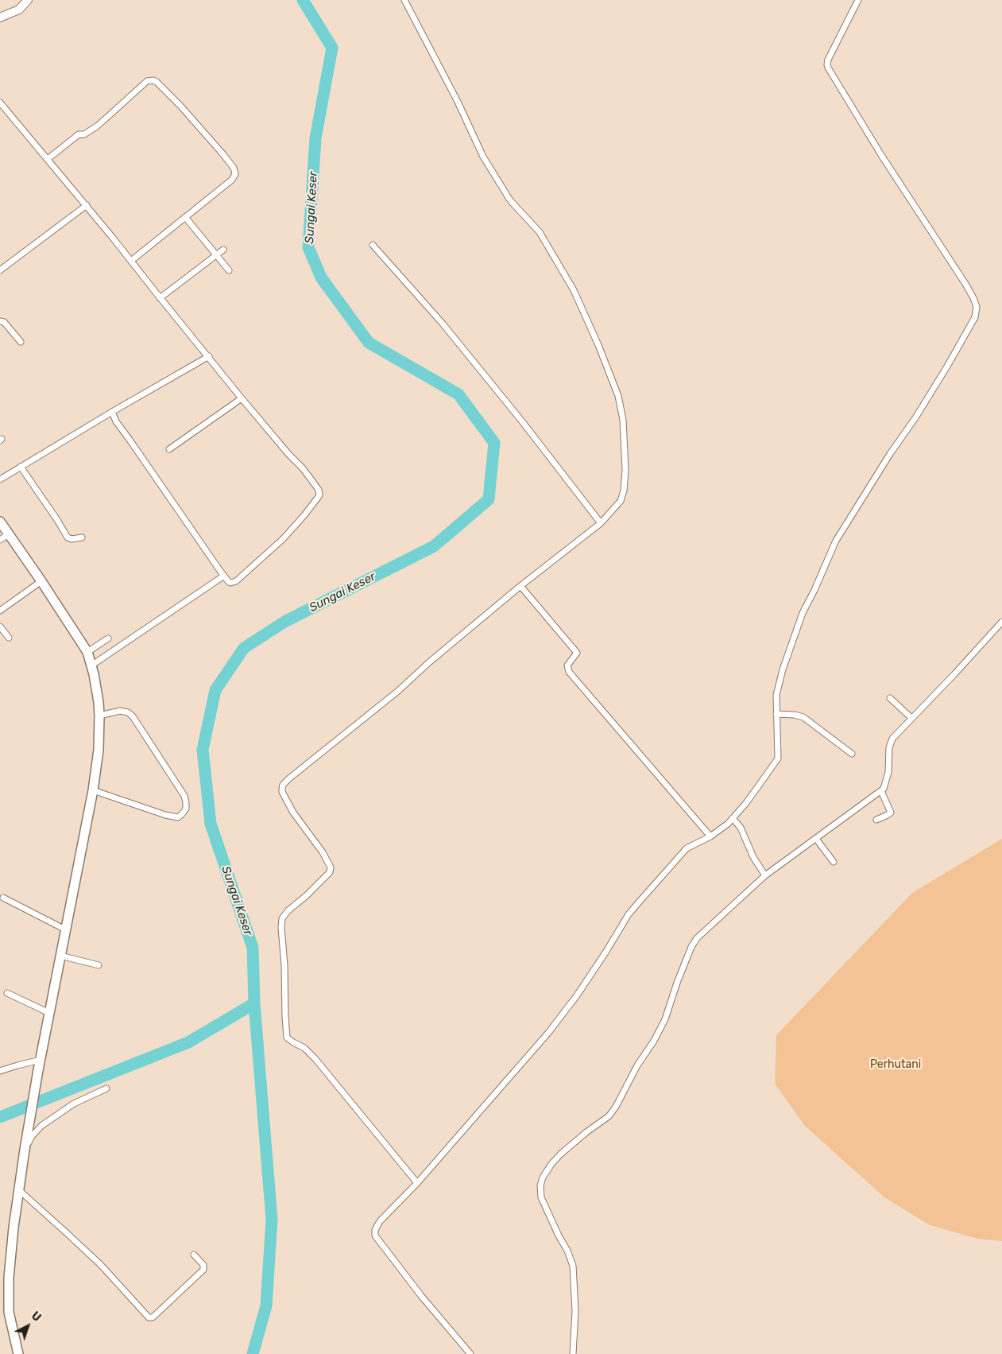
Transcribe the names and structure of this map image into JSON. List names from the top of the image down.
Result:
{
  "water": ["Sungai Keser"],
  "parks": ["Perhutani"],
  "north": "top right"
}
